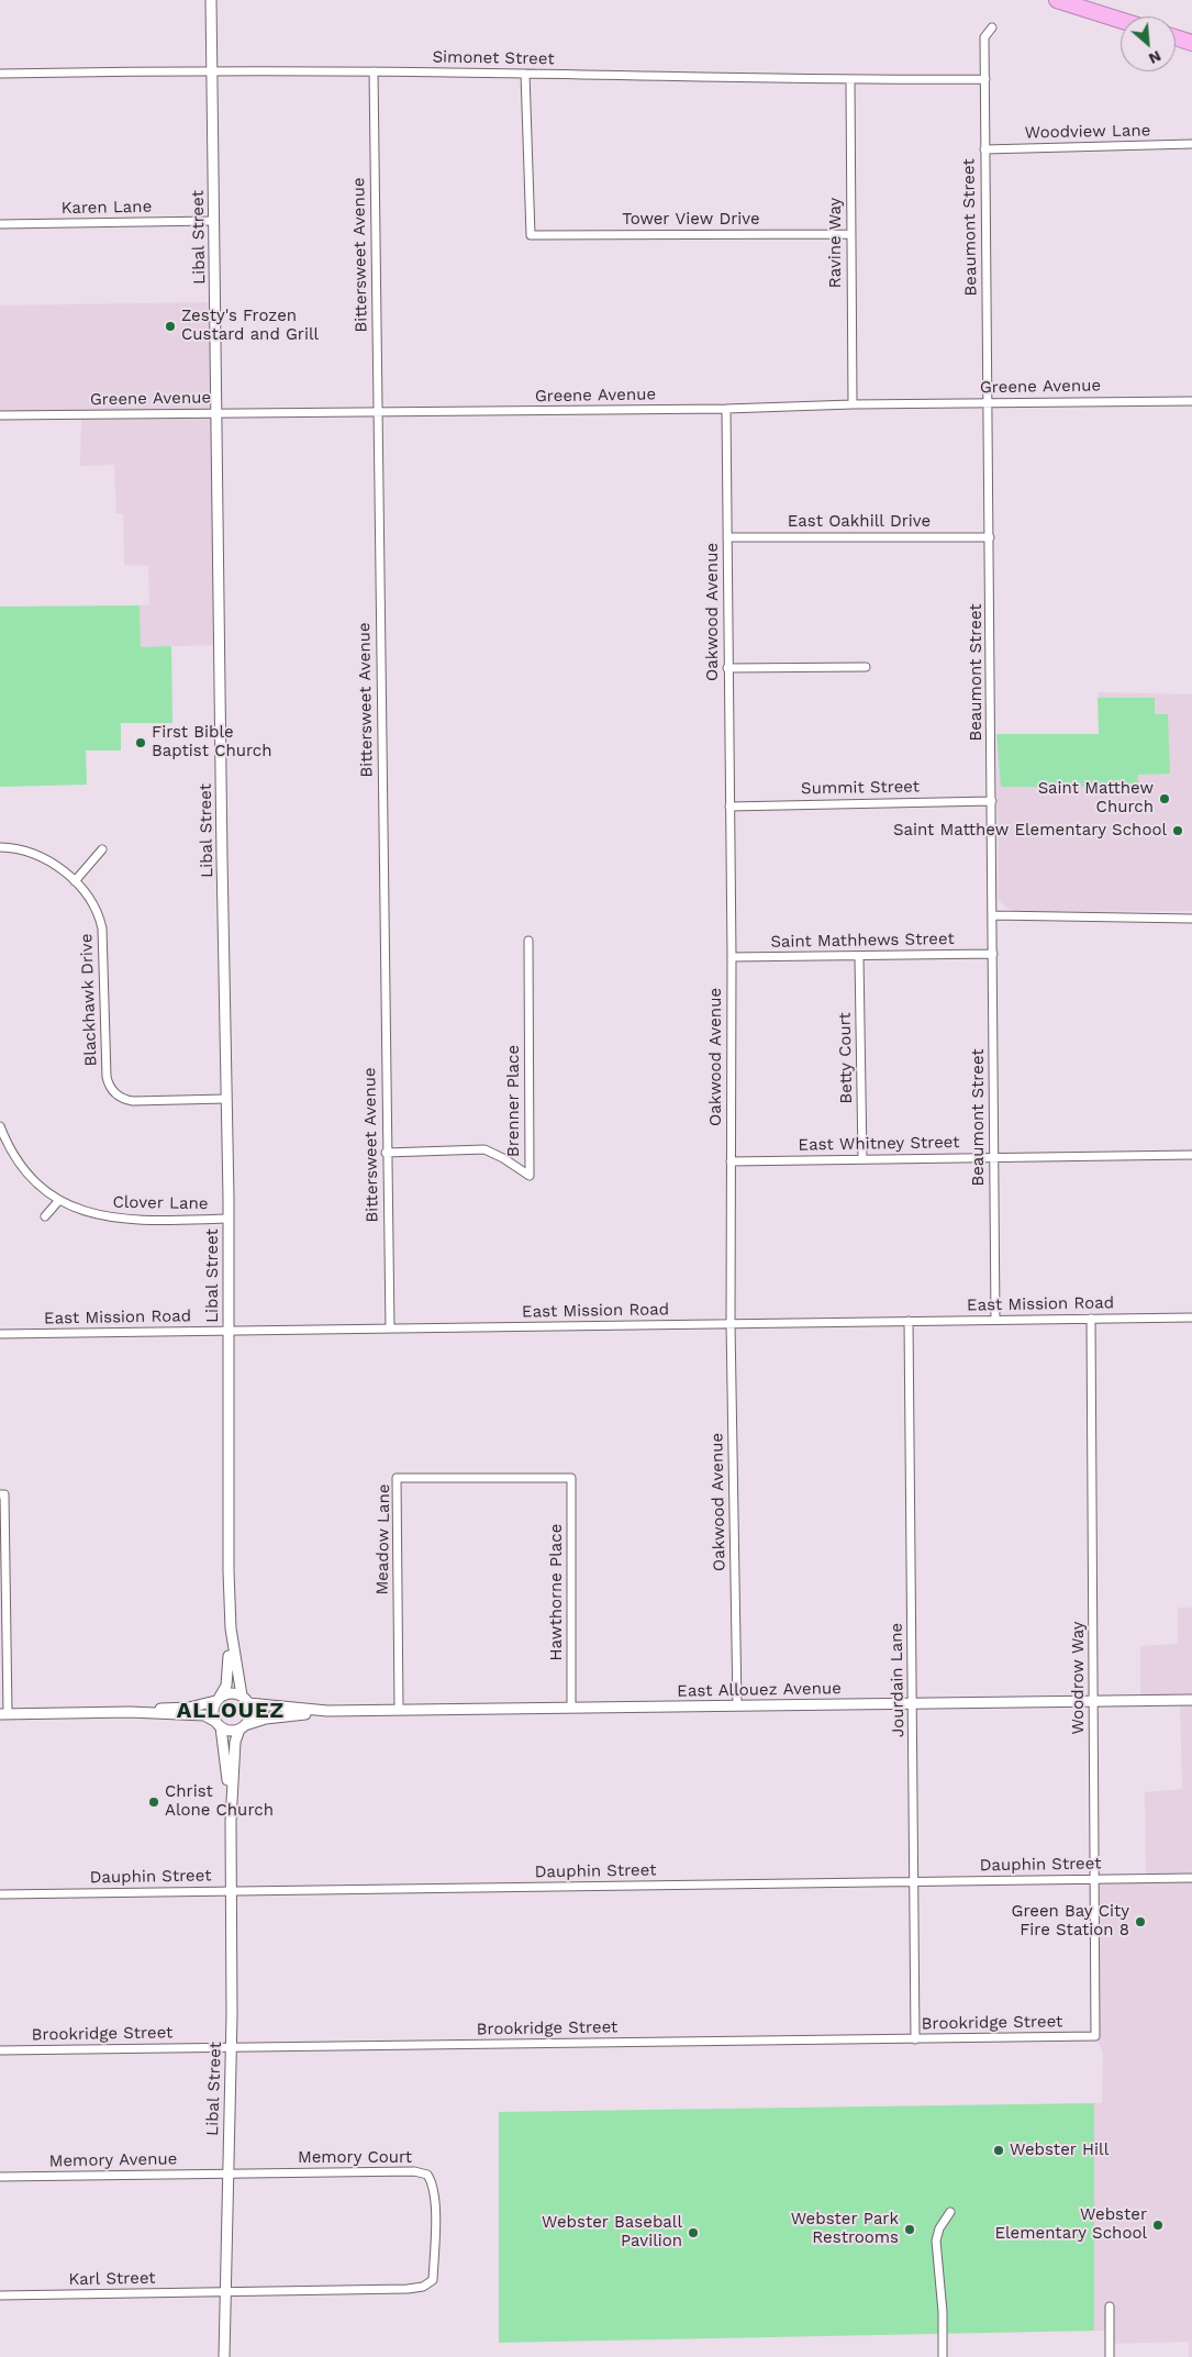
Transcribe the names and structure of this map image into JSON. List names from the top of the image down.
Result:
{
  "streets": {
    "street": [
      "Simonet Street",
      "Woodview Lane",
      "Karen Lane",
      "Tower View Drive",
      "Beaumont Street",
      "Libal Street",
      "Ravine Way",
      "Bittersweet Avenue",
      "Greene Avenue",
      "East Oakhill Drive",
      "Oakwood Avenue",
      "Summit Street",
      "Saint Mathhews Street",
      "Blackhawk Drive",
      "Betty Court",
      "Brenner Place",
      "East Whitney Street",
      "Clover Lane",
      "East Mission Road",
      "Meadow Lane",
      "Hawthorne Place",
      "Woodrow Way",
      "Jourdain Lane",
      "East Allouez Avenue",
      "Dauphin Street",
      "Brookridge Street",
      "Memory Court",
      "Memory Avenue",
      "Karl Street"
    ]
  },
  "crossings": [
    ["Simonet Street", "Tower View Drive"],
    ["Simonet Street", "Beaumont Street"],
    ["Simonet Street", "Libal Street"],
    ["Simonet Street", "Ravine Way"],
    ["Simonet Street", "Bittersweet Avenue"],
    ["Woodview Lane", "Beaumont Street"],
    ["Karen Lane", "Libal Street"],
    ["Tower View Drive", "Ravine Way"],
    ["Beaumont Street", "Greene Avenue"],
    ["Beaumont Street", "East Oakhill Drive"],
    ["Beaumont Street", "Summit Street"],
    ["Beaumont Street", "Saint Mathhews Street"],
    ["Beaumont Street", "East Whitney Street"],
    ["Beaumont Street", "East Mission Road"],
    ["Libal Street", "Greene Avenue"],
    ["Libal Street", "Blackhawk Drive"],
    ["Libal Street", "Clover Lane"],
    ["Libal Street", "East Mission Road"],
    ["Libal Street", "East Allouez Avenue"],
    ["Libal Street", "Dauphin Street"],
    ["Libal Street", "Brookridge Street"],
    ["Libal Street", "Memory Court"],
    ["Libal Street", "Memory Avenue"],
    ["Libal Street", "Karl Street"],
    ["Ravine Way", "Greene Avenue"],
    ["Bittersweet Avenue", "Greene Avenue"],
    ["Bittersweet Avenue", "Brenner Place"],
    ["Bittersweet Avenue", "East Mission Road"],
    ["Greene Avenue", "Oakwood Avenue"],
    ["East Oakhill Drive", "Oakwood Avenue"],
    ["Oakwood Avenue", "Summit Street"],
    ["Oakwood Avenue", "Saint Mathhews Street"],
    ["Oakwood Avenue", "East Whitney Street"],
    ["Oakwood Avenue", "East Mission Road"],
    ["Oakwood Avenue", "East Allouez Avenue"],
    ["Saint Mathhews Street", "Betty Court"],
    ["Betty Court", "East Whitney Street"],
    ["East Mission Road", "Woodrow Way"],
    ["East Mission Road", "Jourdain Lane"],
    ["Meadow Lane", "Hawthorne Place"],
    ["Meadow Lane", "East Allouez Avenue"],
    ["Hawthorne Place", "East Allouez Avenue"],
    ["Woodrow Way", "East Allouez Avenue"],
    ["Woodrow Way", "Dauphin Street"],
    ["Woodrow Way", "Brookridge Street"],
    ["Jourdain Lane", "East Allouez Avenue"],
    ["Jourdain Lane", "Dauphin Street"],
    ["Jourdain Lane", "Brookridge Street"],
    ["Memory Court", "Memory Avenue"],
    ["Memory Court", "Karl Street"]
  ],
  "districts": ["ALLOUEZ"],
  "places": [
    "Zesty's Frozen Custard and Grill",
    "First Bible Baptist Church",
    "Saint Matthew Church",
    "Saint Matthew Elementary School",
    "Christ Alone Church",
    "Green Bay City Fire Station 8",
    "Webster Hill",
    "Webster Elementary School",
    "Webster Park Restrooms",
    "Webster Baseball Pavilion"
  ],
  "north": "bottom right"
}
